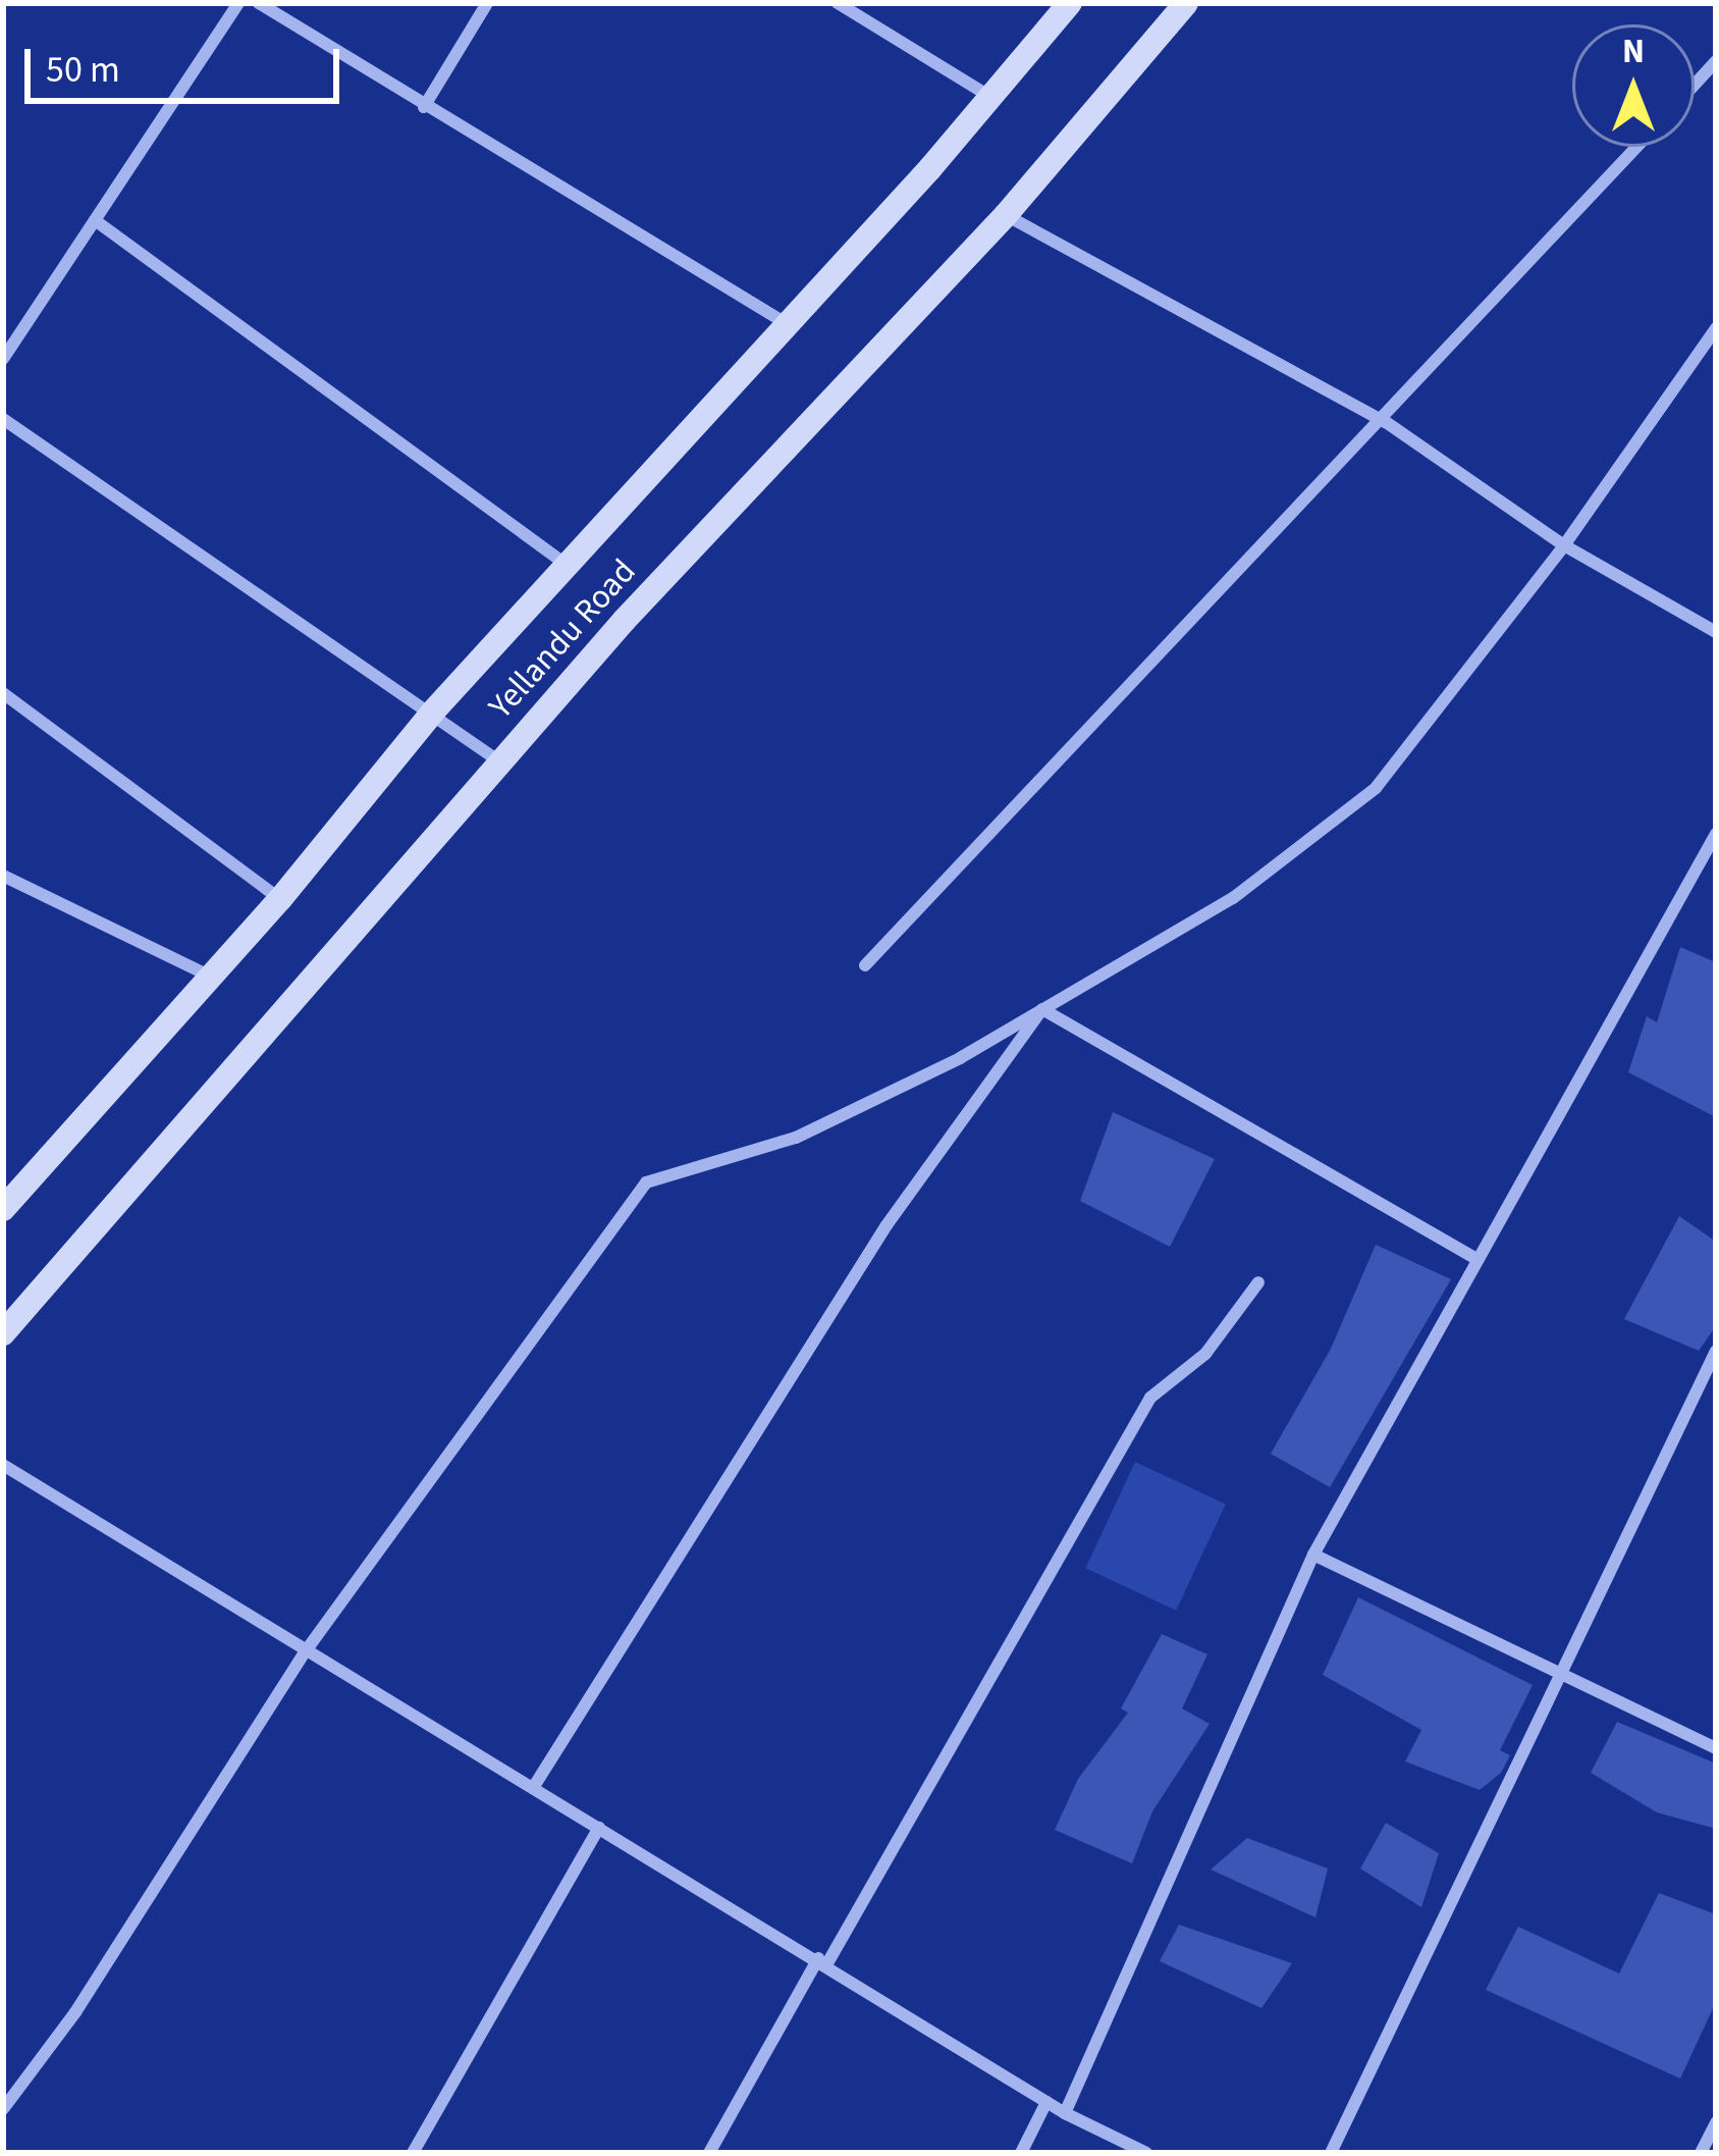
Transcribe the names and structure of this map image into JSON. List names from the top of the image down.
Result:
{
  "streets": {
    "main road": ["Yellandu Road"]
  },
  "scale_bar": "50 m",
  "north": "top"
}
